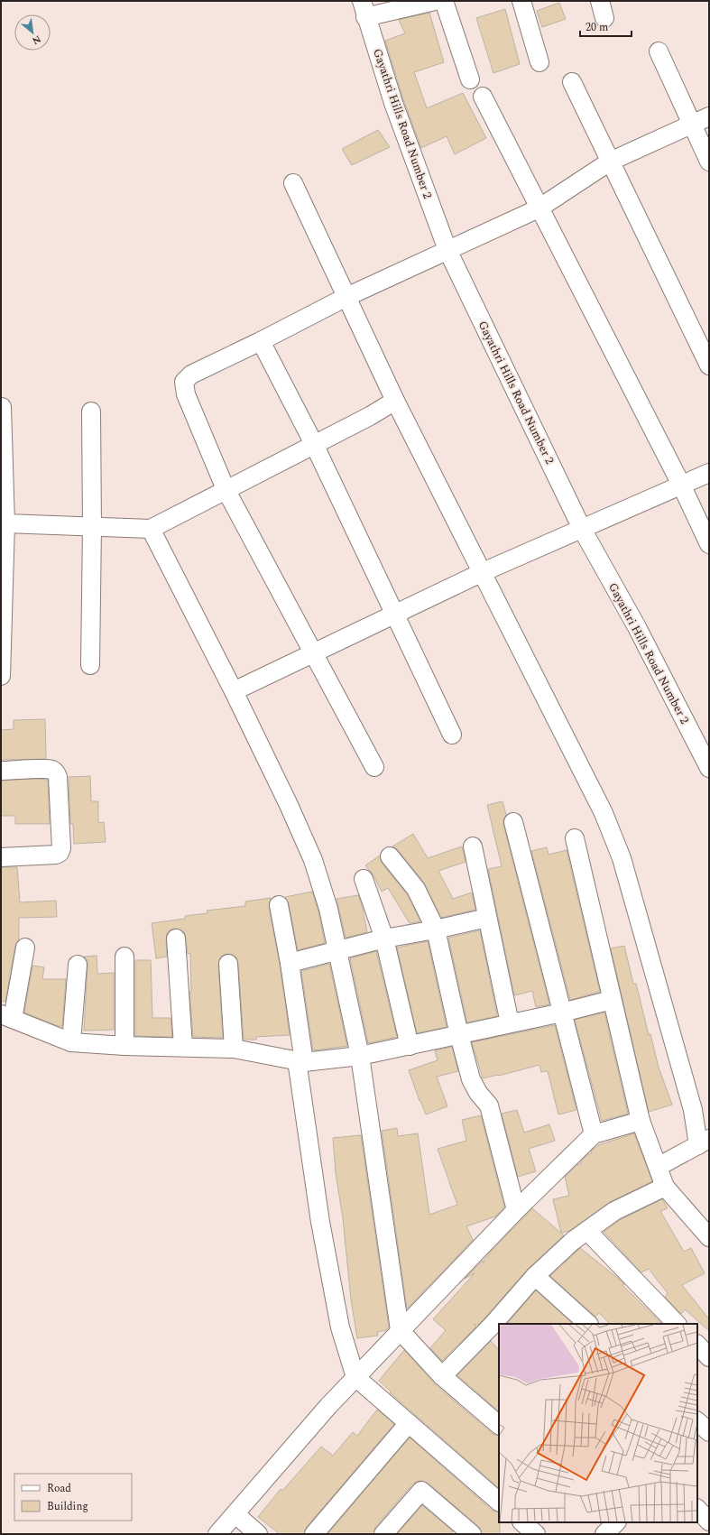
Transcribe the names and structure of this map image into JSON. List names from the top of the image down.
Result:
{
  "streets": {
    "street": ["Gayathri Hills Road Number 2"]
  },
  "legend": ["Road", "Building"],
  "scale_bar": "20 m",
  "north": "bottom right"
}
